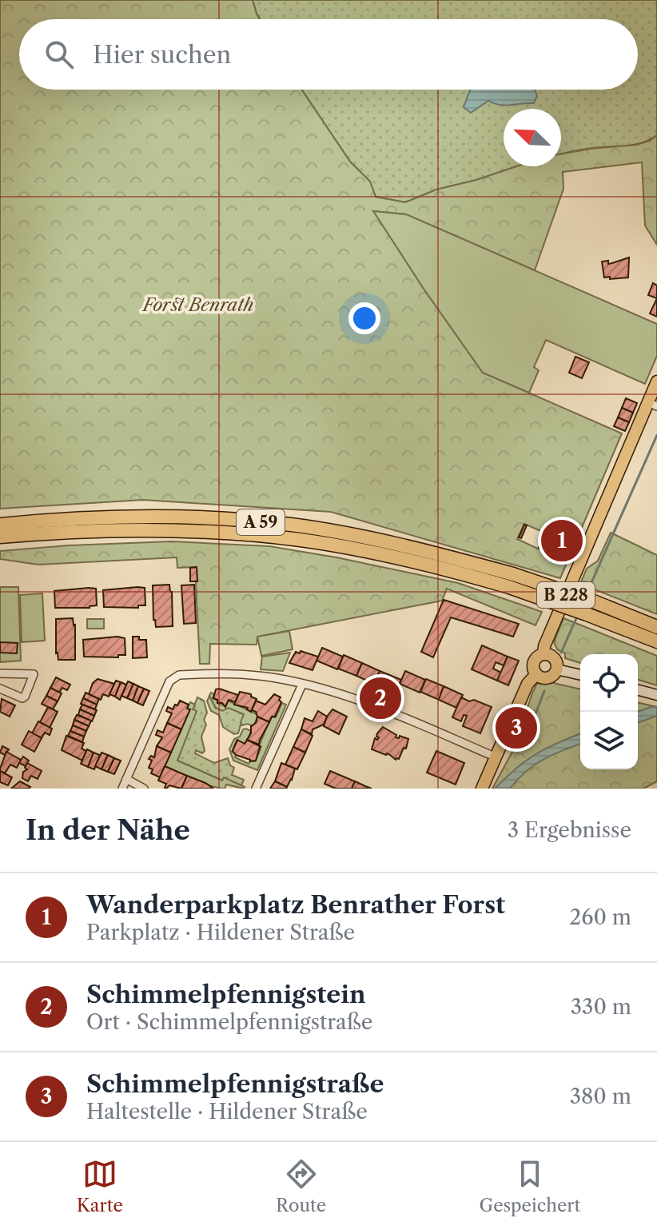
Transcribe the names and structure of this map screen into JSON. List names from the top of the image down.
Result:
{
  "streets": {
    "highway": ["A 59"],
    "main road": ["B 228"]
  },
  "parks": ["Forst Benrath"],
  "north": "top left",
  "page": {
    "search": "Hier suchen",
    "pins": ["1", "2", "3"],
    "heading": ["In der Nähe", "3 Ergebnisse"],
    "list": [
      {
        "mark": "1",
        "name": "Wanderparkplatz Benrather Forst",
        "note": "Parkplatz · Hildener Straße",
        "value": "260 m"
      },
      {
        "mark": "2",
        "name": "Schimmelpfennigstein",
        "note": "Ort · Schimmelpfennigstraße",
        "value": "330 m"
      },
      {
        "mark": "3",
        "name": "Schimmelpfennigstraße",
        "note": "Haltestelle · Hildener Straße",
        "value": "380 m"
      }
    ],
    "nav": ["Karte", "Route", "Gespeichert"]
  }
}
